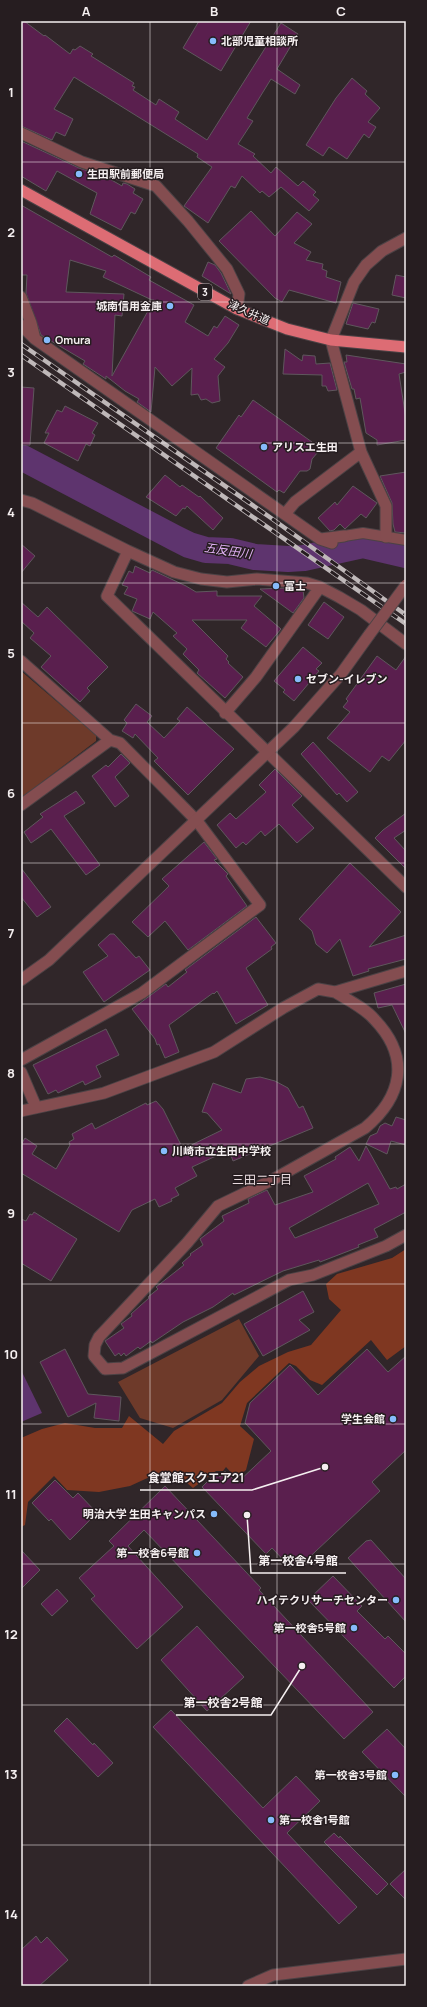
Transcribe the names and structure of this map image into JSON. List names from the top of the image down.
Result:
{
  "streets": {
    "main road": ["3", "津久井道"]
  },
  "districts": ["三田二丁目"],
  "water": ["五反田川"],
  "places": [
    "北部児童相談所",
    "生田駅前郵便局",
    "城南信用金庫",
    "Omura",
    "アリスエ生田",
    "富士",
    "セブン-イレブン",
    "川崎市立生田中学校",
    "学生会館",
    "食堂館スクエア21",
    "明治大学 生田キャンパス",
    "第一校舎4号館",
    "第一校舎6号館",
    "ハイテクリサーチセンター",
    "第一校舎5号館",
    "第一校舎2号館",
    "第一校舎3号館",
    "第一校舎1号館"
  ],
  "grid": {
    "columns": ["A", "B", "C"],
    "rows": [
      "1",
      "2",
      "3",
      "4",
      "5",
      "6",
      "7",
      "8",
      "9",
      "10",
      "11",
      "12",
      "13",
      "14"
    ]
  }
}
